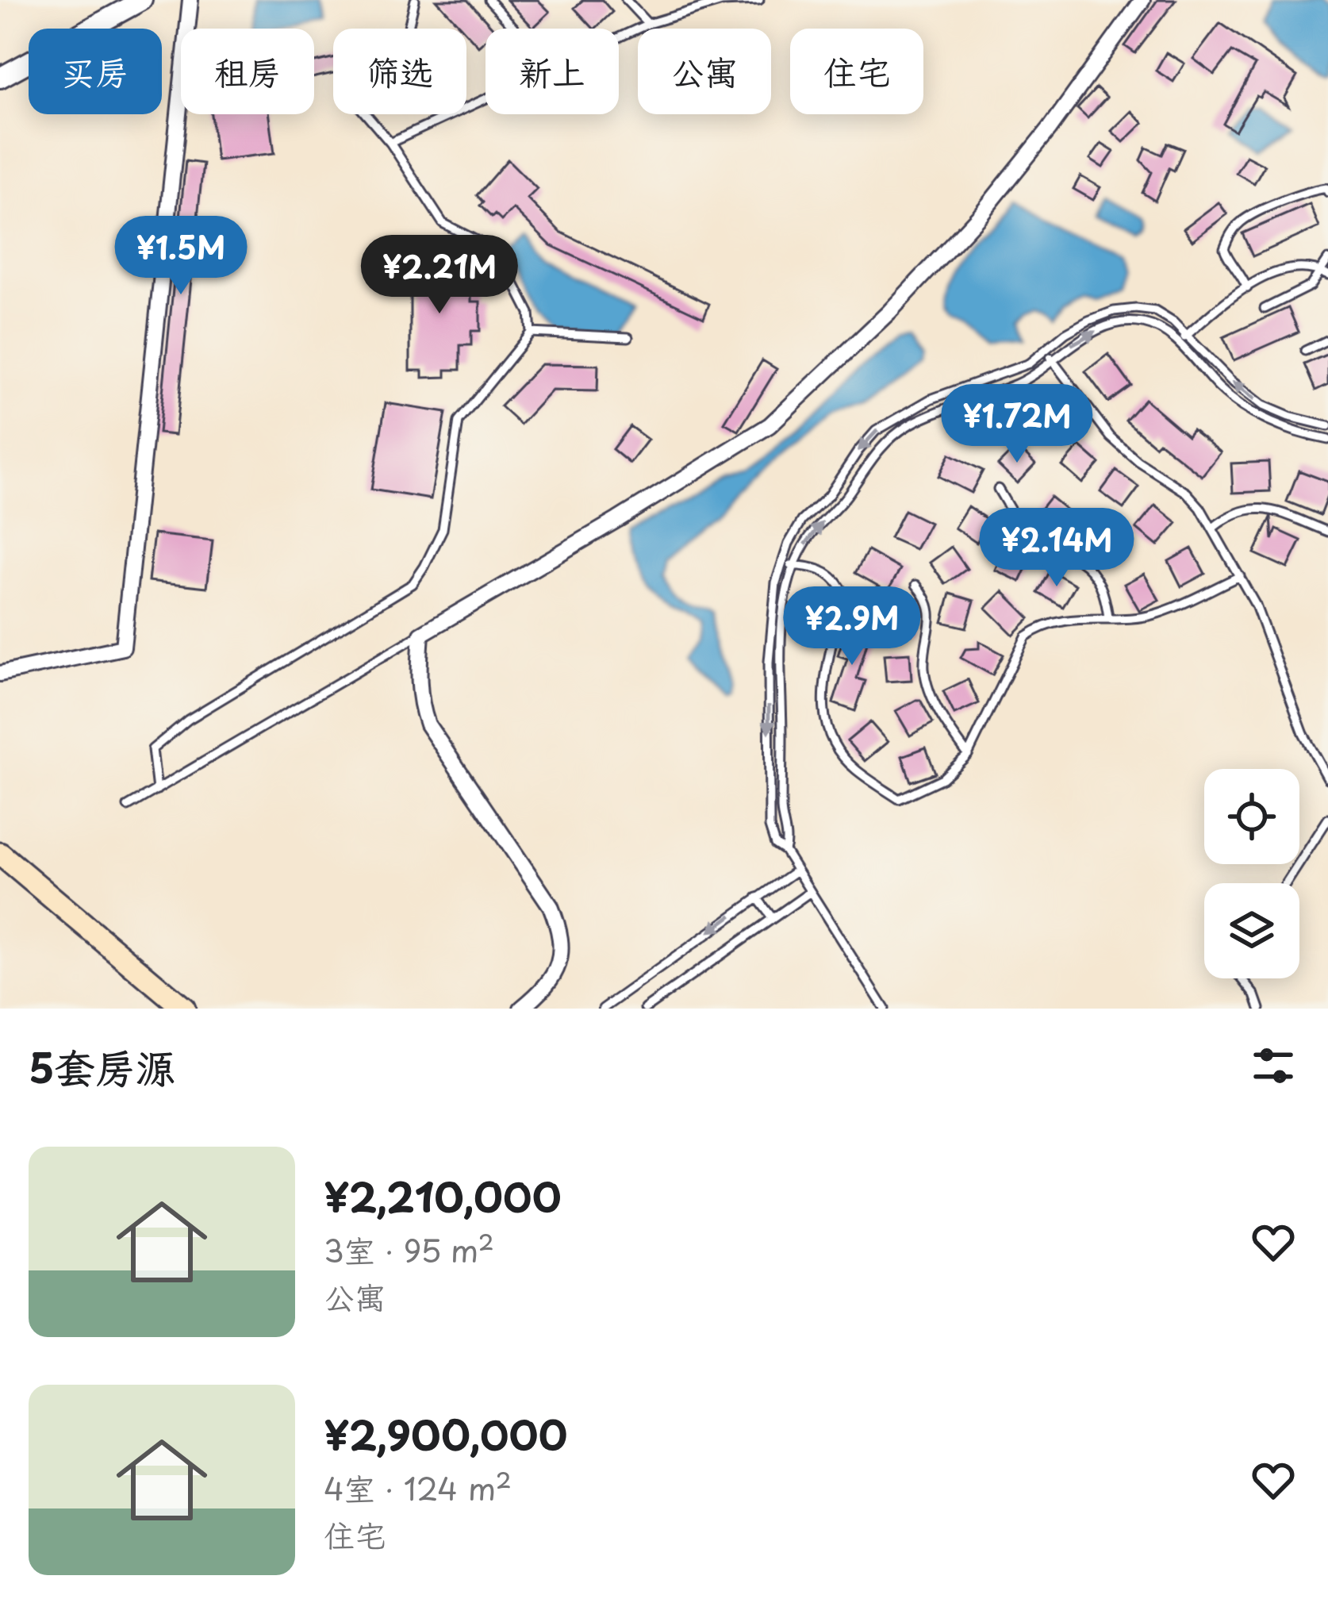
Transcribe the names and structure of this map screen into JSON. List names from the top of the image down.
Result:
{
  "page": {
    "chip": [
      "买房",
      "租房",
      "筛选",
      "新上",
      "公寓",
      "住宅"
    ],
    "price": [
      "¥1.5M",
      "¥2.21M",
      "¥1.72M",
      "¥2.14M",
      "¥2.9M"
    ],
    "heading": "5套房源",
    "list": [
      {
        "name": "¥2,210,000",
        "note": "3室 · 95 m² · 公寓"
      },
      {
        "name": "¥2,900,000",
        "note": "4室 · 124 m² · 住宅"
      }
    ]
  }
}
